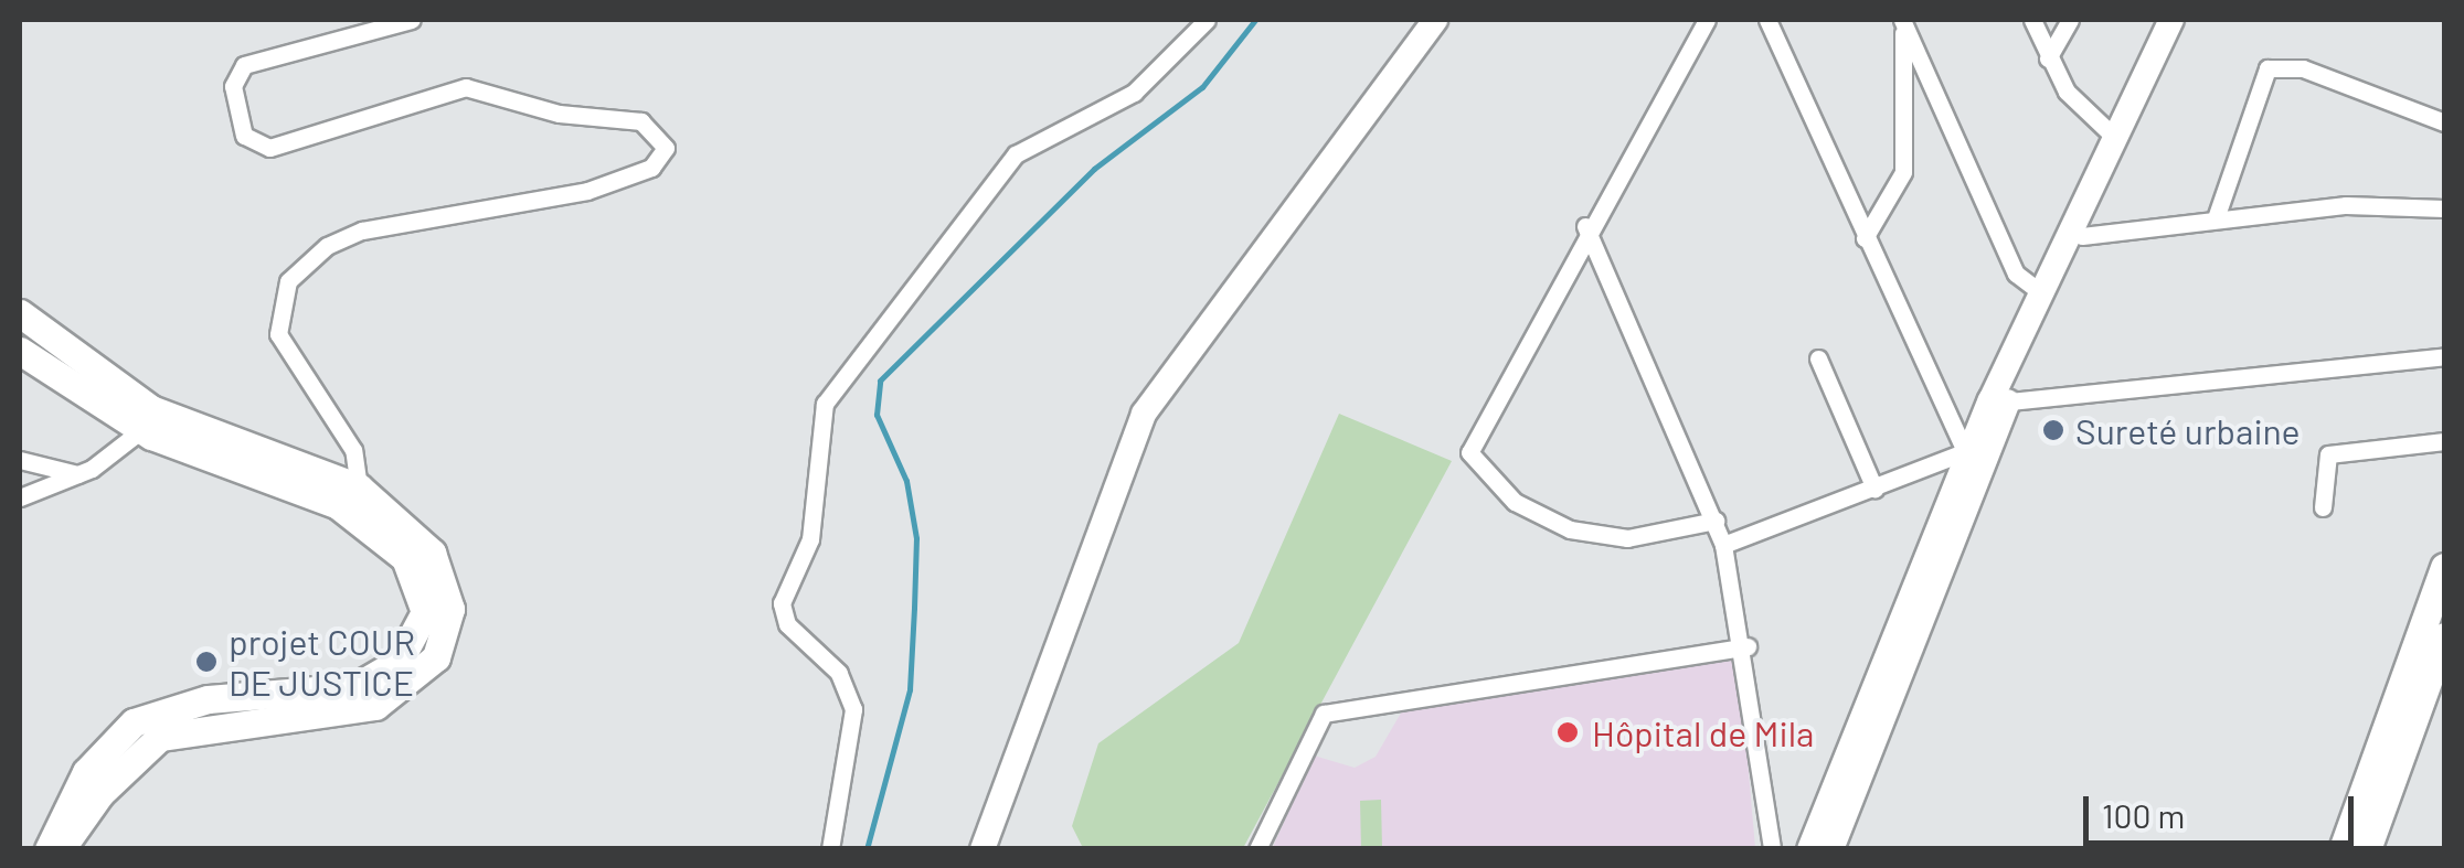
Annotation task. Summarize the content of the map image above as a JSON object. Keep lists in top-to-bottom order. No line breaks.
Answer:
{"places":["Sureté urbaine","projet COUR DE JUSTICE","Hôpital de Mila"],"scale_bar":"100 m"}
